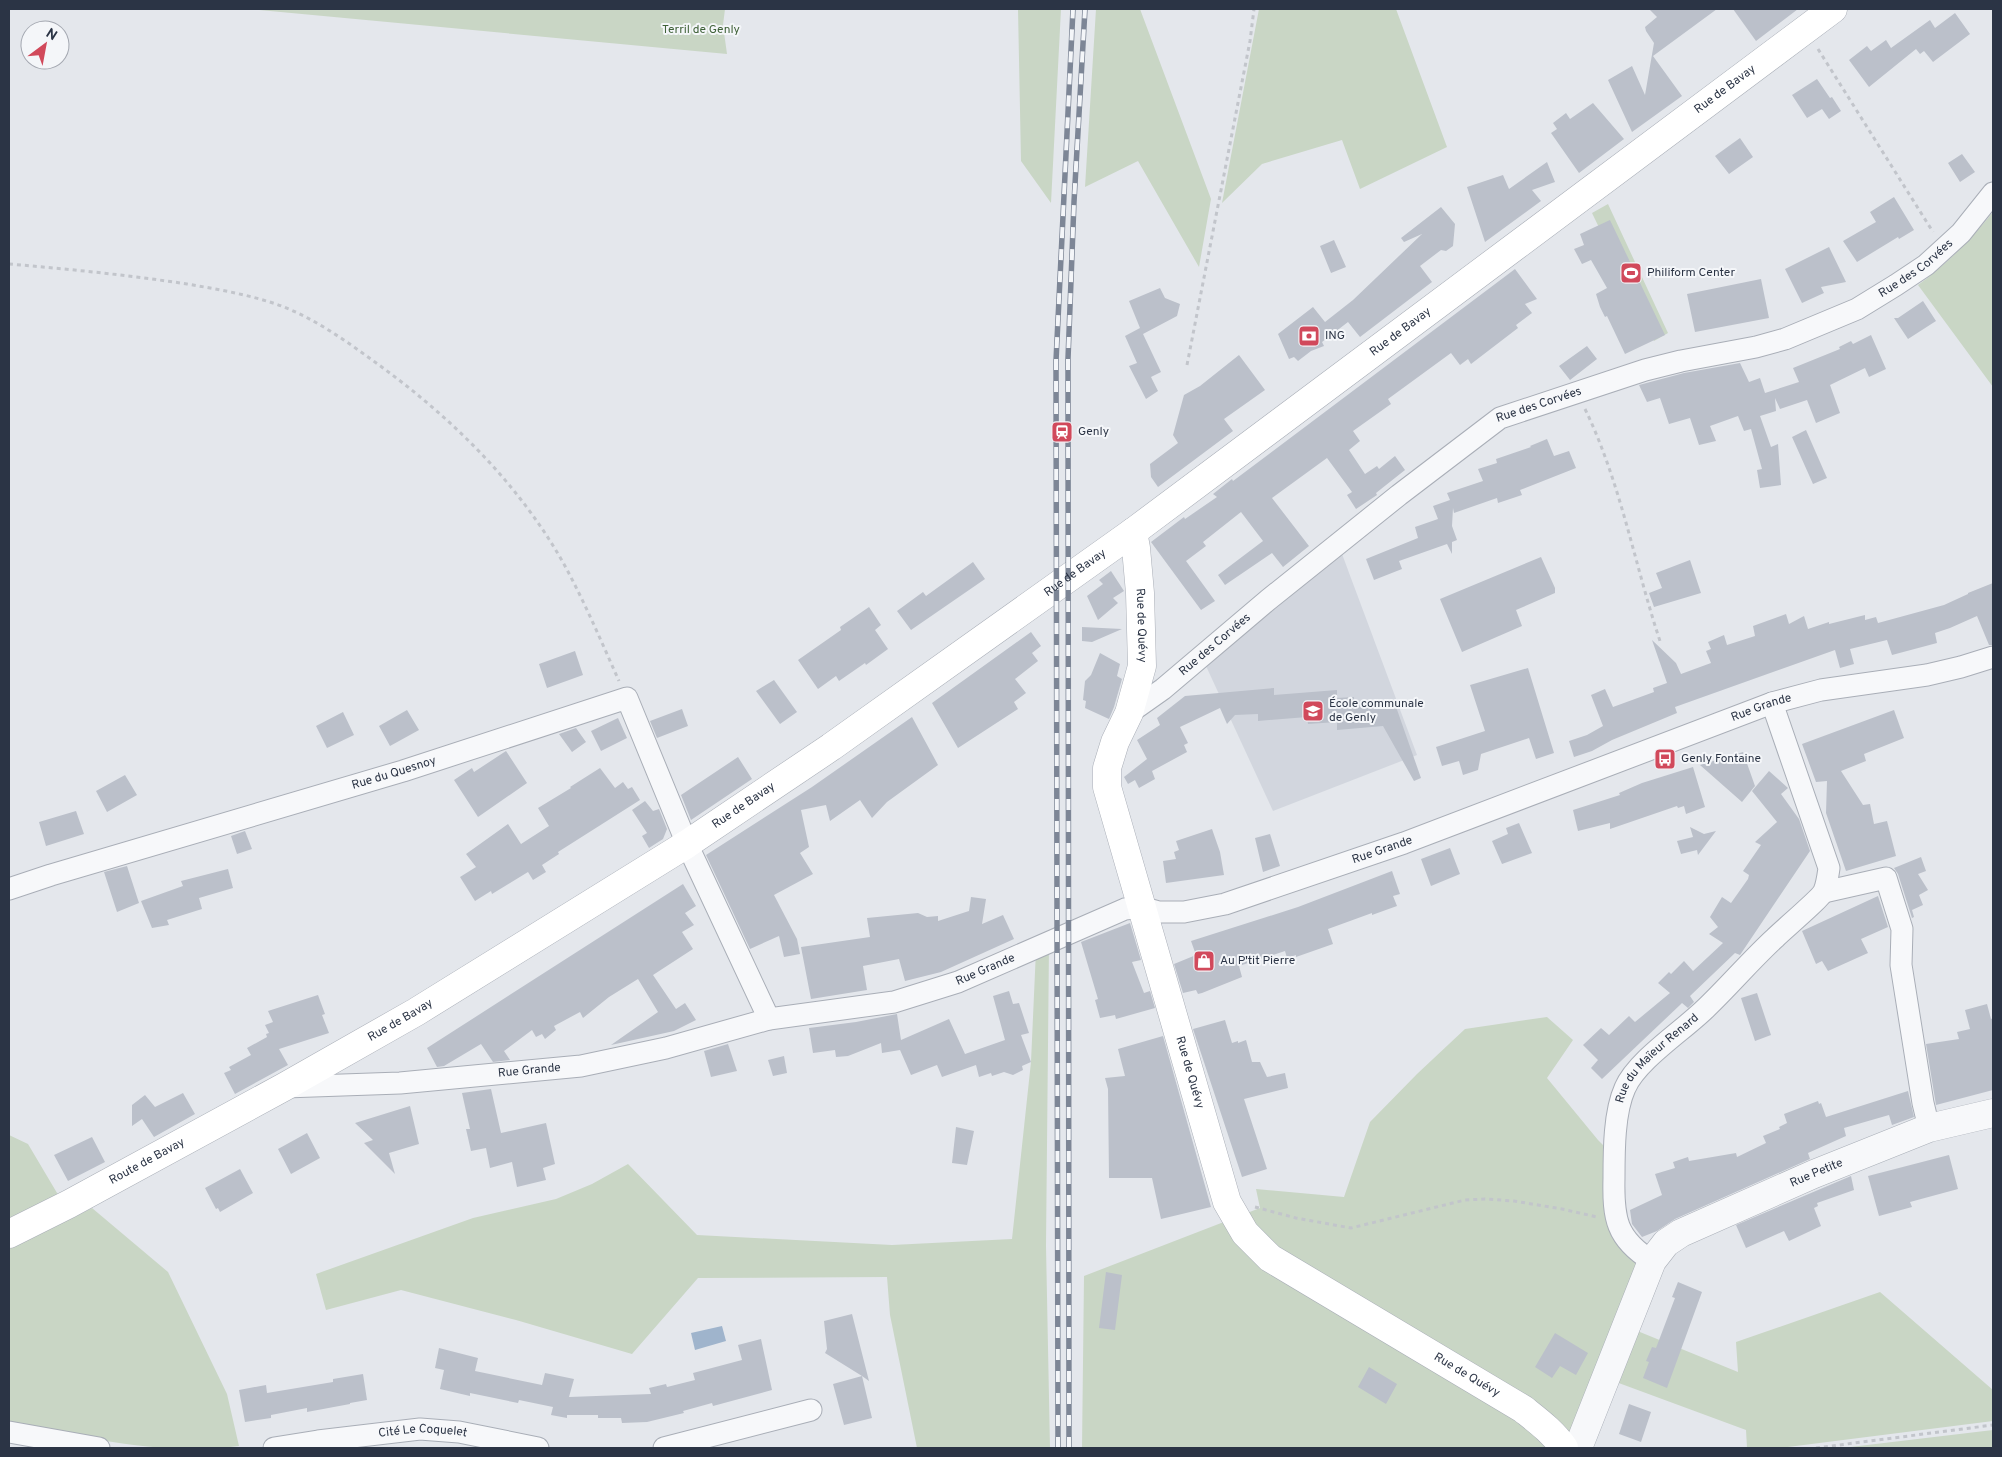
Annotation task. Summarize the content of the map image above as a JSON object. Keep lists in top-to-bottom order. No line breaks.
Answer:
{"streets":{"main road":["Rue de Bavay","Rue de Quévy","Route de Bavay"],"street":["Rue des Corvées","Rue Grande","Rue du Quesnoy","Rue du Maïeur Renard","Rue Petite","Cité Le Coquelet"]},"crossings":[["Rue de Bavay","Rue de Quévy"],["Rue de Bavay","Rue Grande"],["Rue de Bavay","Route de Bavay"],["Rue des Corvées","Rue de Quévy"],["Rue de Quévy","Rue Grande"],["Rue Grande","Route de Bavay"],["Rue du Maïeur Renard","Rue Petite"]],"parks":["Terril de Genly"],"places":{"sports":["Philiform Center"],"bank":["ING"],"station":["Genly"],"school or university":["École communale de Genly"],"bus stop":["Genly Fontaine"],"shop":["Au P'tit Pierre"]},"north":"top right"}
